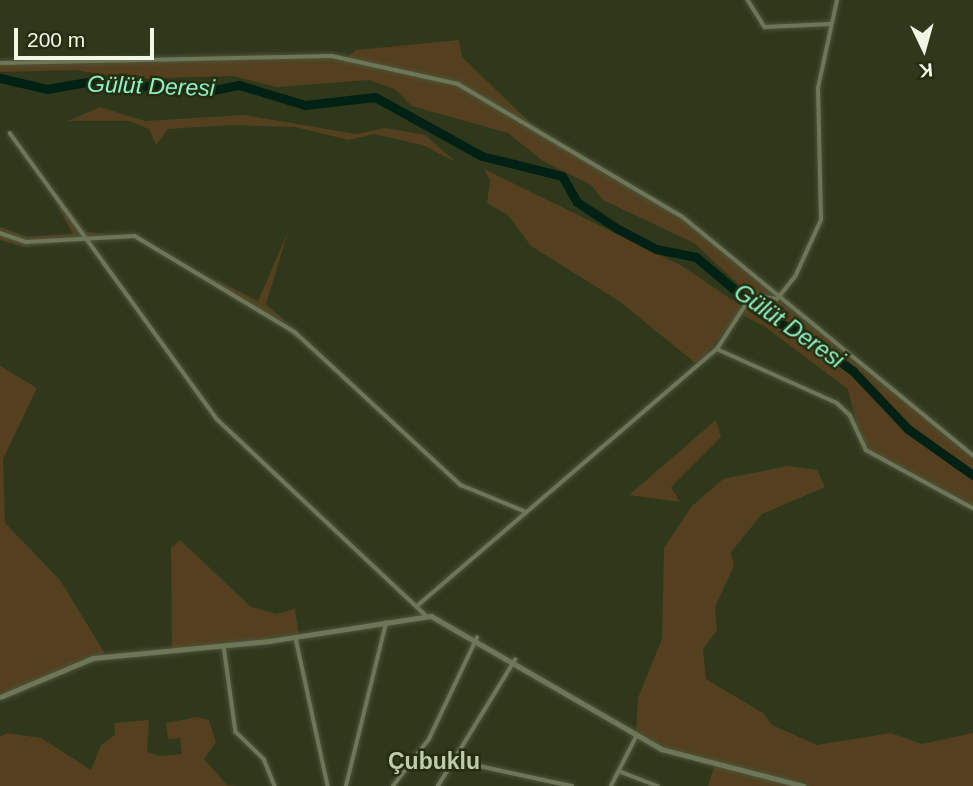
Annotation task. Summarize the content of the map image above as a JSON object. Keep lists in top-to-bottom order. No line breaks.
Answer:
{"districts":["Çubuklu"],"water":["Gülüt Deresi"],"scale_bar":"200 m","north":"bottom"}
